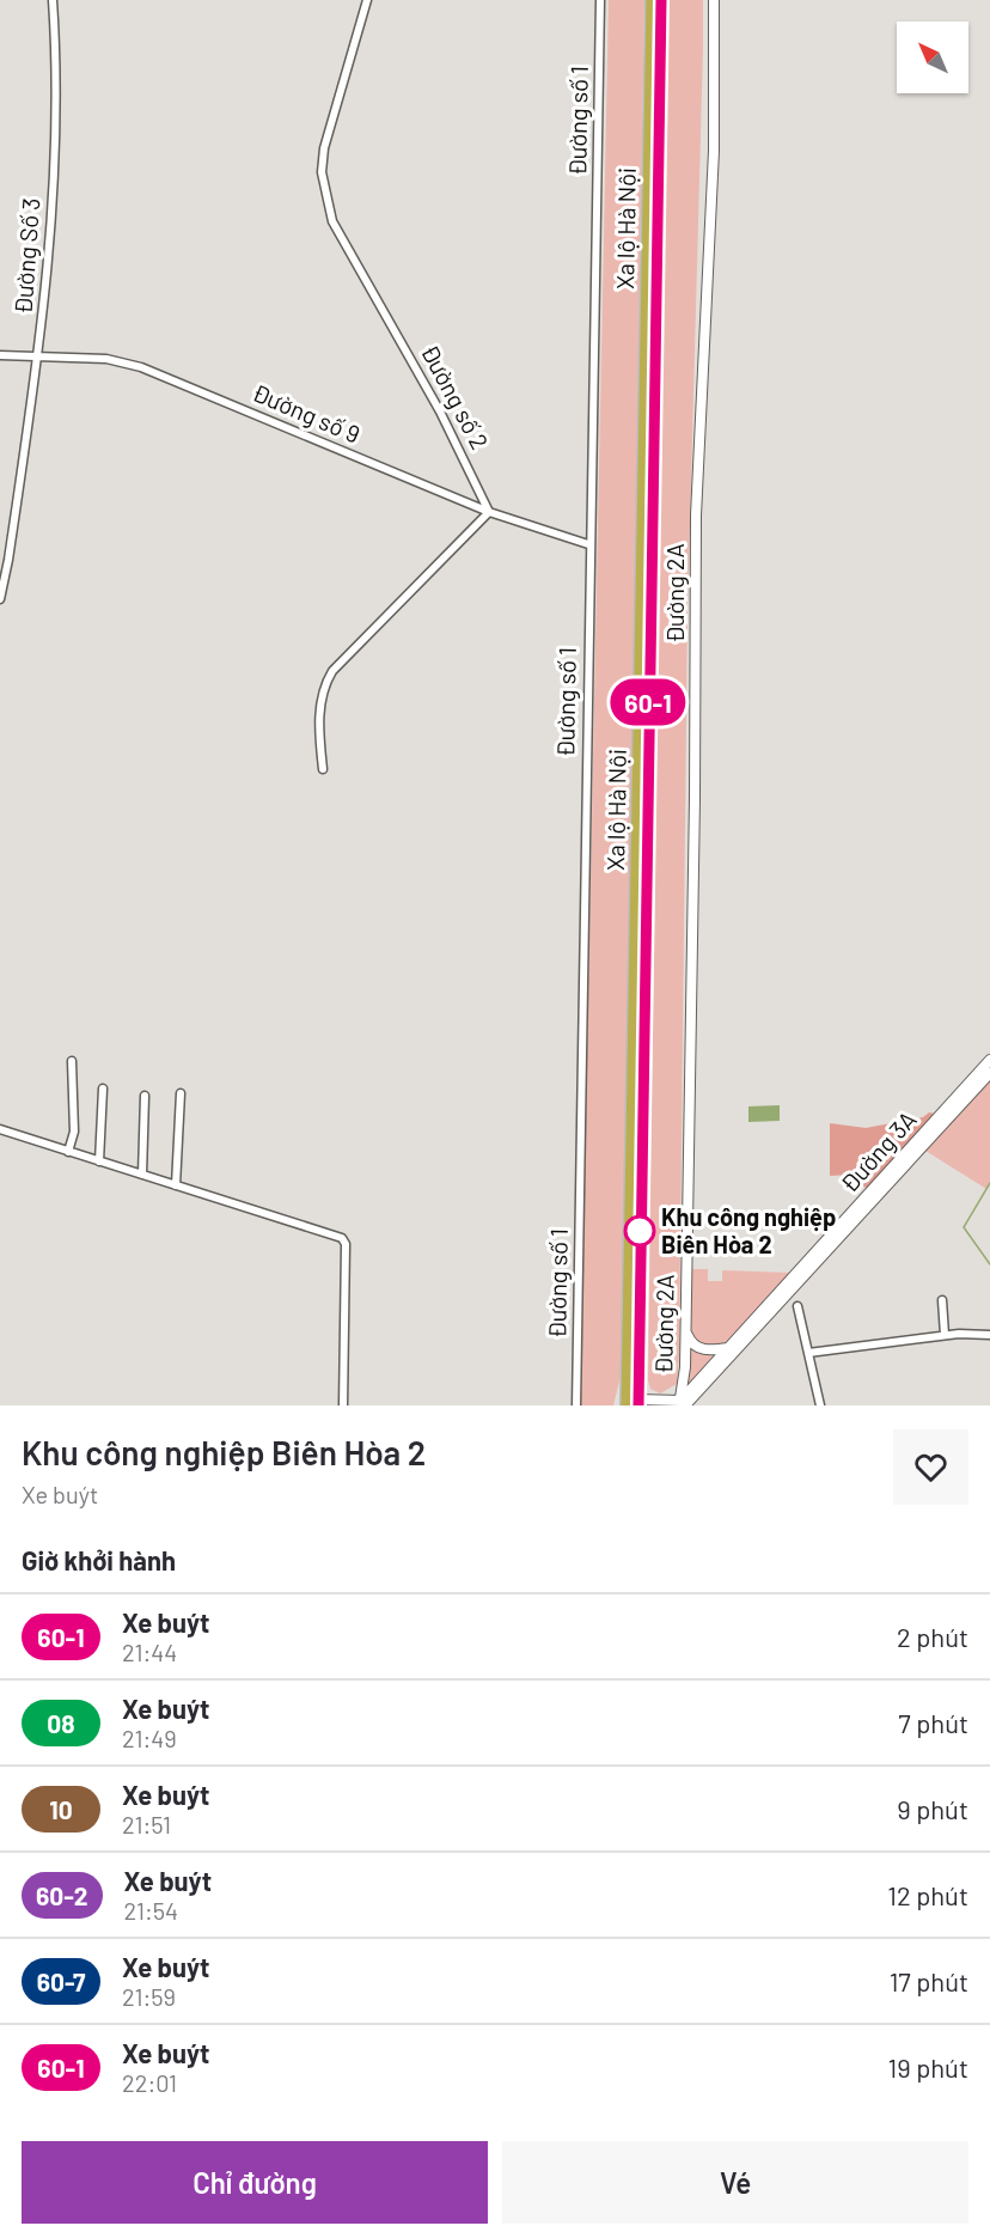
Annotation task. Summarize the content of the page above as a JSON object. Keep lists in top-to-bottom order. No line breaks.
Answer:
{"streets":{"highway":["Xa lộ Hà Nội"],"street":["Đường số 1","Đường Số 3","Đường số 2","Đường số 9","Đường 2A","Đường 3A"]},"crossings":[["Đường số 1","Đường số 9"],["Đường Số 3","Đường số 9"],["Đường số 2","Đường số 9"],["Đường 2A","Đường 3A"]],"places":["Khu công nghiệp Biên Hòa 2"],"lines":["bus line 60-1"],"north":"top left","page":{"on_map":"60-1","heading":[["Khu công nghiệp Biên Hòa 2","Xe buýt"],"Giờ khởi hành"],"list":[{"mark":"60-1","name":"Xe buýt","note":"21:44","value":"2 phút"},{"mark":"08","name":"Xe buýt","note":"21:49","value":"7 phút"},{"mark":"10","name":"Xe buýt","note":"21:51","value":"9 phút"},{"mark":"60-2","name":"Xe buýt","note":"21:54","value":"12 phút"},{"mark":"60-7","name":"Xe buýt","note":"21:59","value":"17 phút"},{"mark":"60-1","name":"Xe buýt","note":"22:01","value":"19 phút"}],"buttons":["Chỉ đường","Vé"]}}
